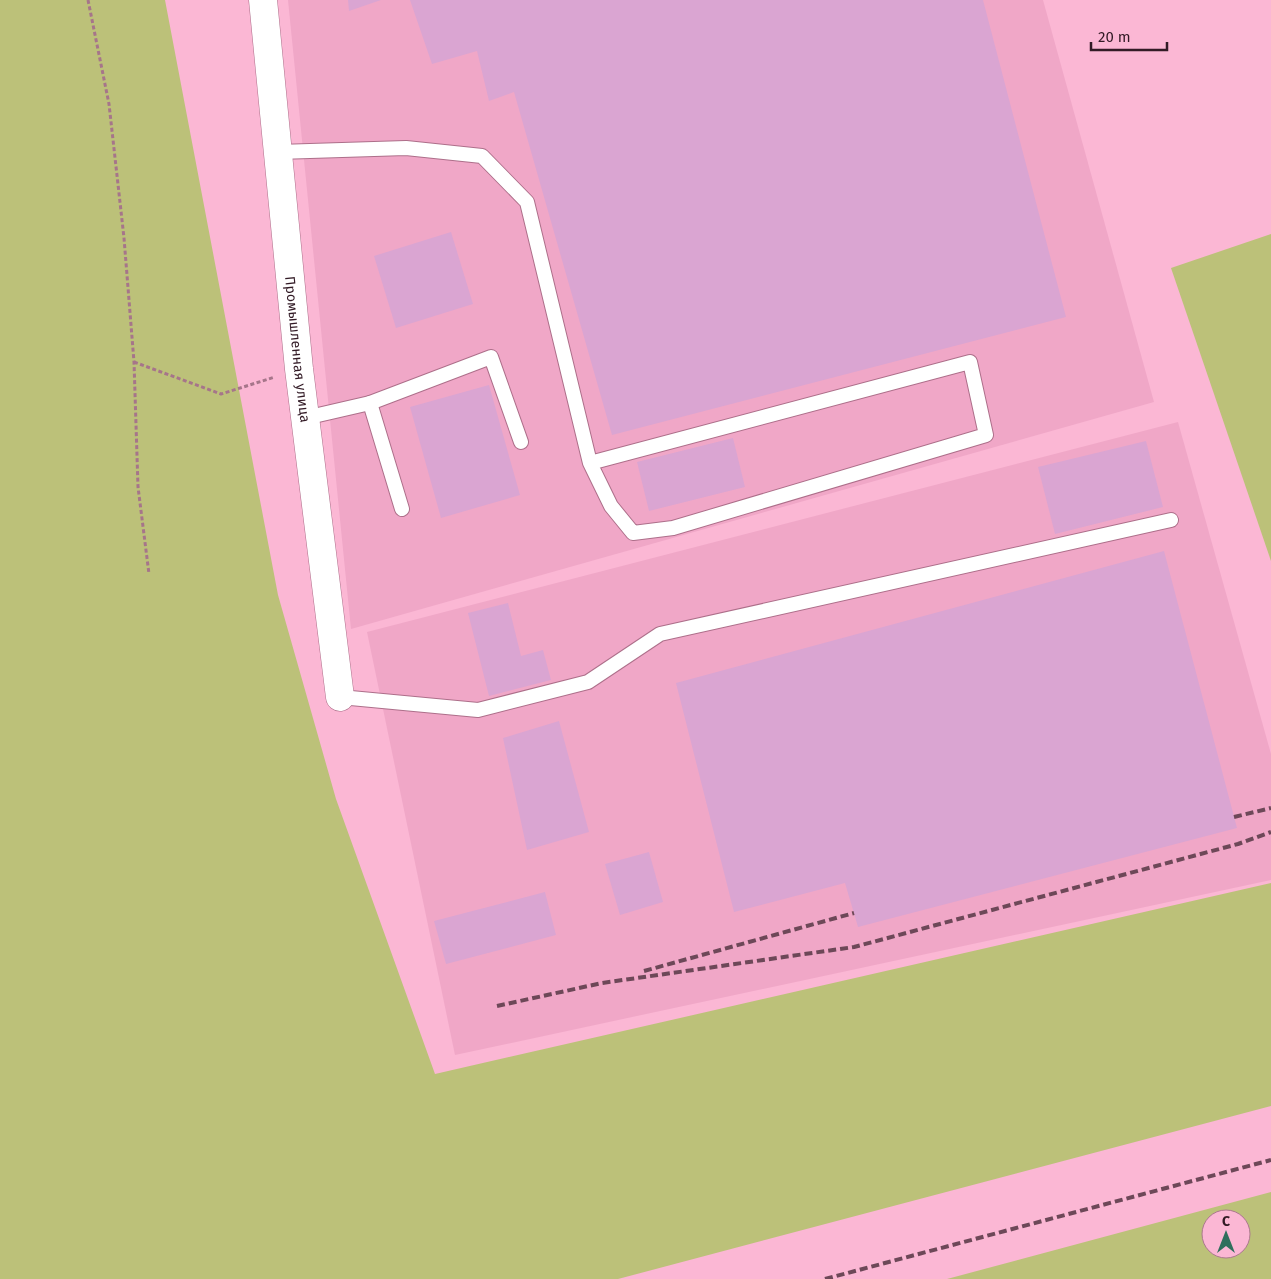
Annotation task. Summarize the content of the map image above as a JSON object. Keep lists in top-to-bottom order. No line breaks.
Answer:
{"streets":{"street":["Промышленная улица"]},"scale_bar":"20 m","north":"top"}
